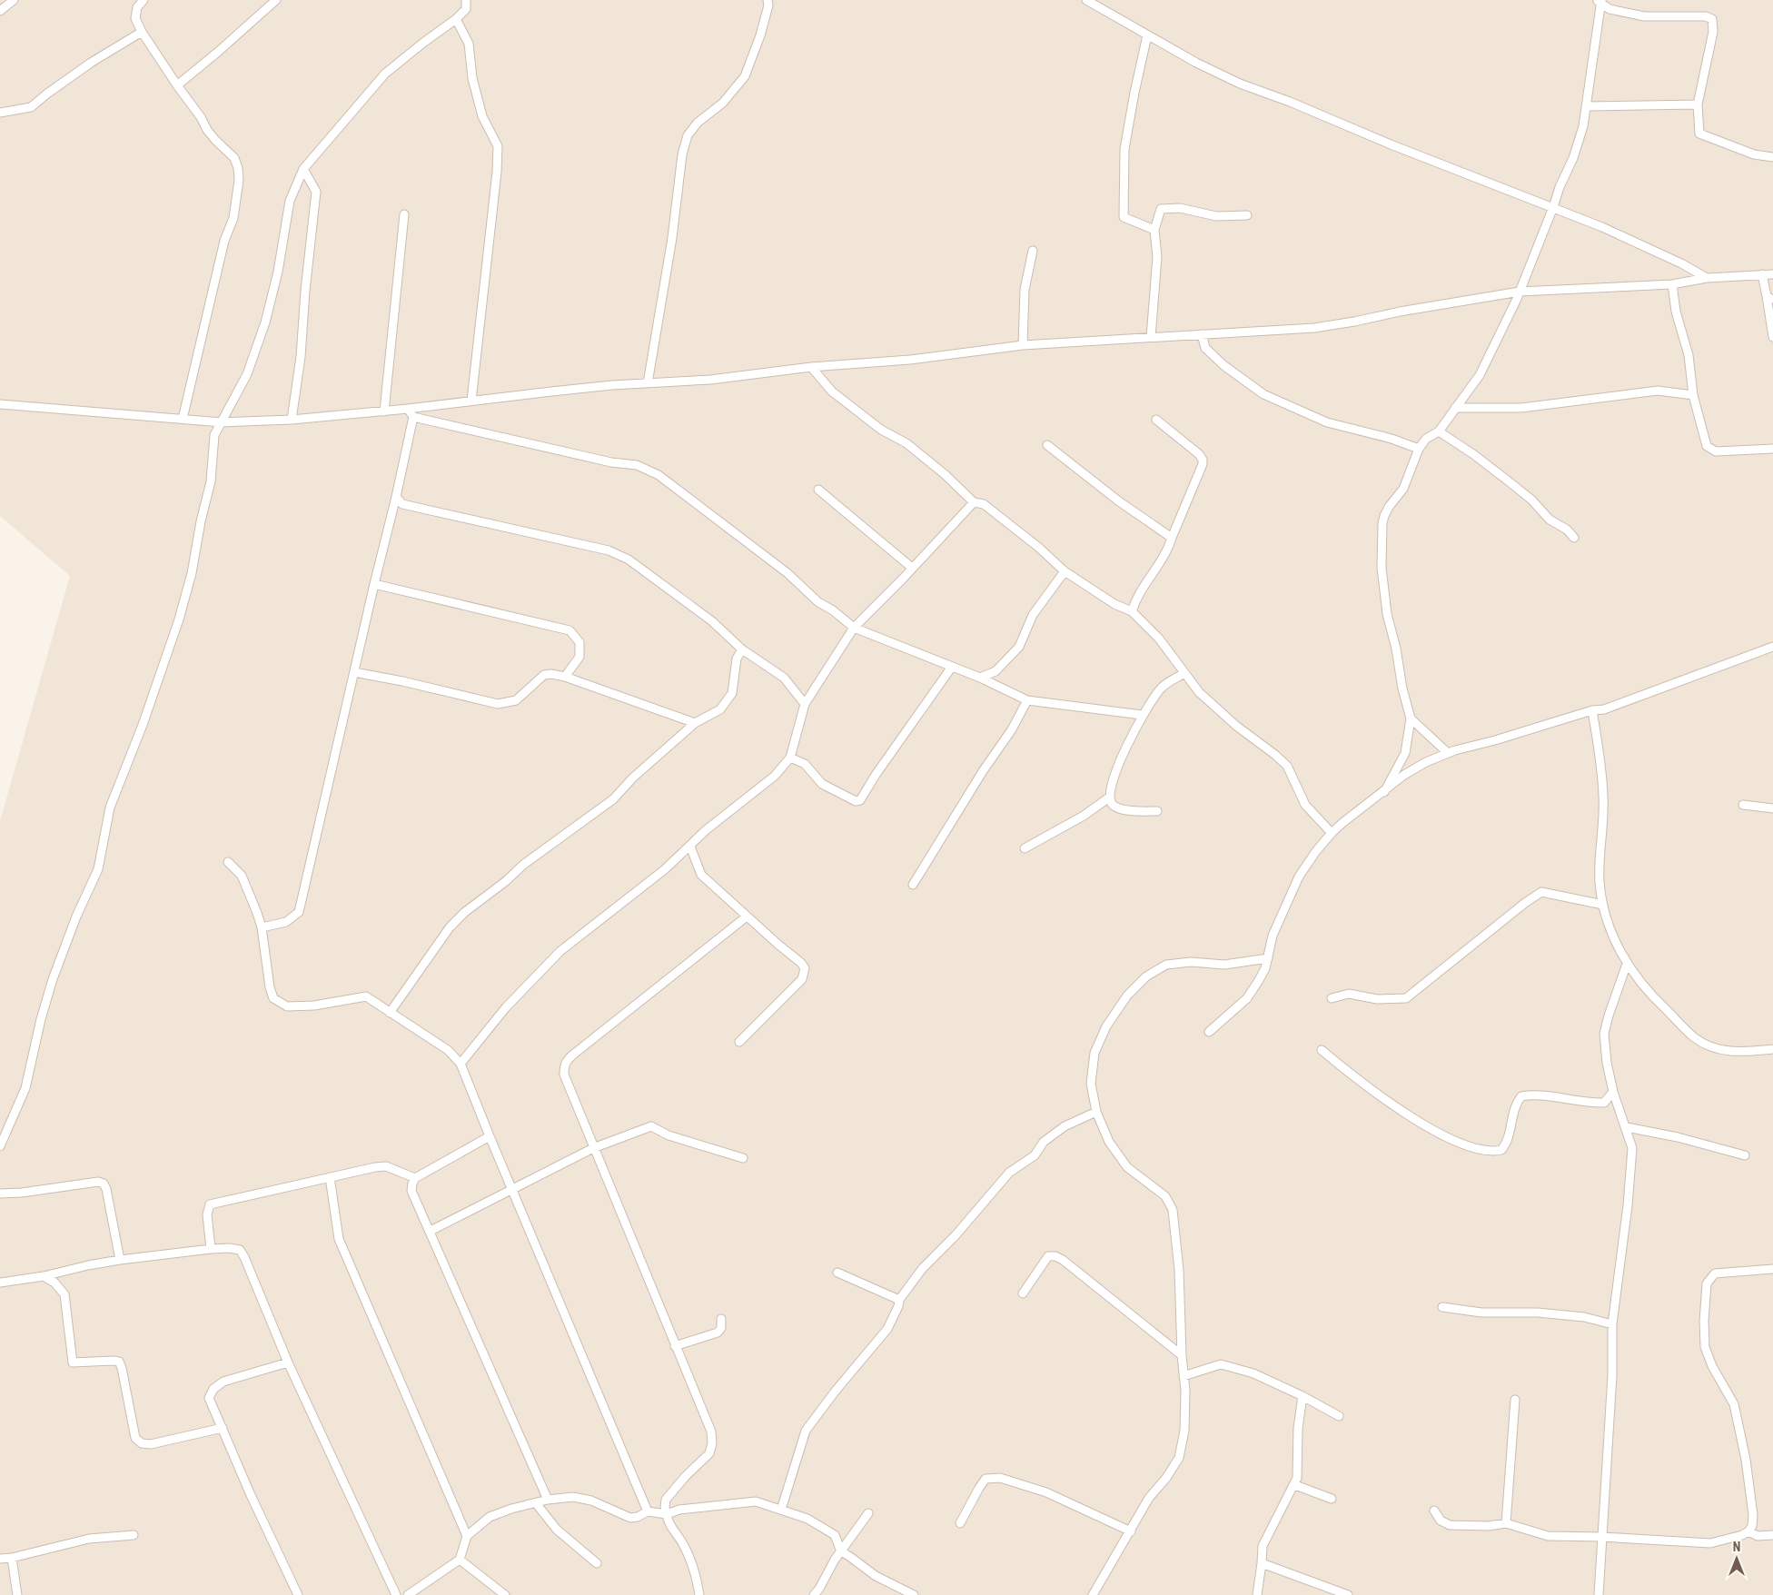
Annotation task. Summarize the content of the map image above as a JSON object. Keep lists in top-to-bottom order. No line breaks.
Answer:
{"north":"top"}
